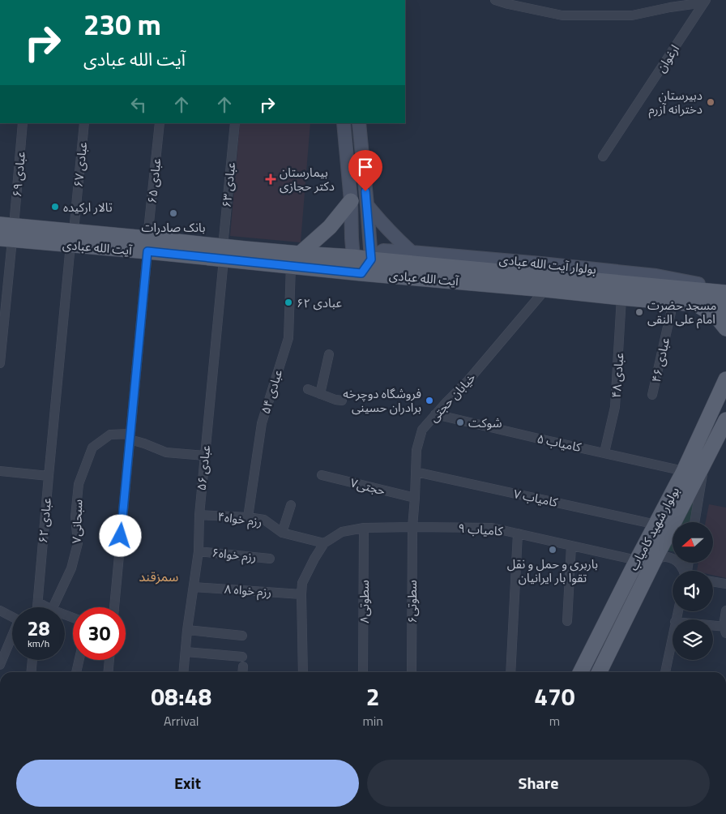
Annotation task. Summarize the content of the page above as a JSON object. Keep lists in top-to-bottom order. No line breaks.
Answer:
{"streets":{"main road":["آیت الله عبادی","بولوار آیت الله عبادی","بولوار شهید کامیاب"],"street":["ارغوان","عبادی ۶۷","عبادی ۶۹","عبادی ۶۵","عبادی ۶۳","عبادی ۴۶","عبادی ۴۸","عبادی ۵۴","خیابان حجتی","کامیاب ۵","عبادی ۵۶","حجتی۷","کامیاب ۷","رزم خواه۴","عبادی ۶۲","سبحانی۷","کامیاب ۹","رزم خواه۶","رزم خواه ۸","سطوتی۸","سطوتی۶"]},"crossings":[["عبادی ۶۷","آیت الله عبادی"],["عبادی ۶۷","عبادی ۶۲"],["عبادی ۶۹","آیت الله عبادی"],["عبادی ۶۵","آیت الله عبادی"],["عبادی ۶۵","سبحانی۷"],["عبادی ۶۳","آیت الله عبادی"],["عبادی ۶۳","عبادی ۵۶"],["آیت الله عبادی","بولوار آیت الله عبادی"],["آیت الله عبادی","عبادی ۴۶"],["آیت الله عبادی","عبادی ۴۸"],["آیت الله عبادی","عبادی ۵۴"],["آیت الله عبادی","خیابان حجتی"],["آیت الله عبادی","عبادی ۵۶"],["آیت الله عبادی","عبادی ۶۲"],["عبادی ۴۸","کامیاب ۵"],["عبادی ۵۴","رزم خواه۴"],["خیابان حجتی","کامیاب ۵"],["خیابان حجتی","حجتی۷"],["خیابان حجتی","کامیاب ۷"],["خیابان حجتی","کامیاب ۹"],["خیابان حجتی","سطوتی۶"],["کامیاب ۵","بولوار شهید کامیاب"],["عبادی ۵۶","رزم خواه۴"],["عبادی ۵۶","رزم خواه۶"],["عبادی ۵۶","رزم خواه ۸"],["کامیاب ۷","بولوار شهید کامیاب"],["رزم خواه۴","کامیاب ۹"],["بولوار شهید کامیاب","کامیاب ۹"],["کامیاب ۹","سطوتی۸"],["کامیاب ۹","سطوتی۶"]],"districts":["سمزقند"],"places":{"other":["دبیرستان دخترانه آزرم","تالار ارکیده","بانک صادرات","عبادی ۶۲","مسجد حضرت امام علی النقی","فروشگاه دوچرخه برادران حسینی","شوكت","باربری و حمل و نقل تقوا بار ایرانیان"],"health":["بیمارستان دکتر حجازی"]},"north":"left","page":{"turn":["230 m","آیت الله عبادی"],"speed":"28 km/h","limit":"30","eta":["08:48","Arrival","2","min","470","m"],"buttons":["Exit","Share"]}}
